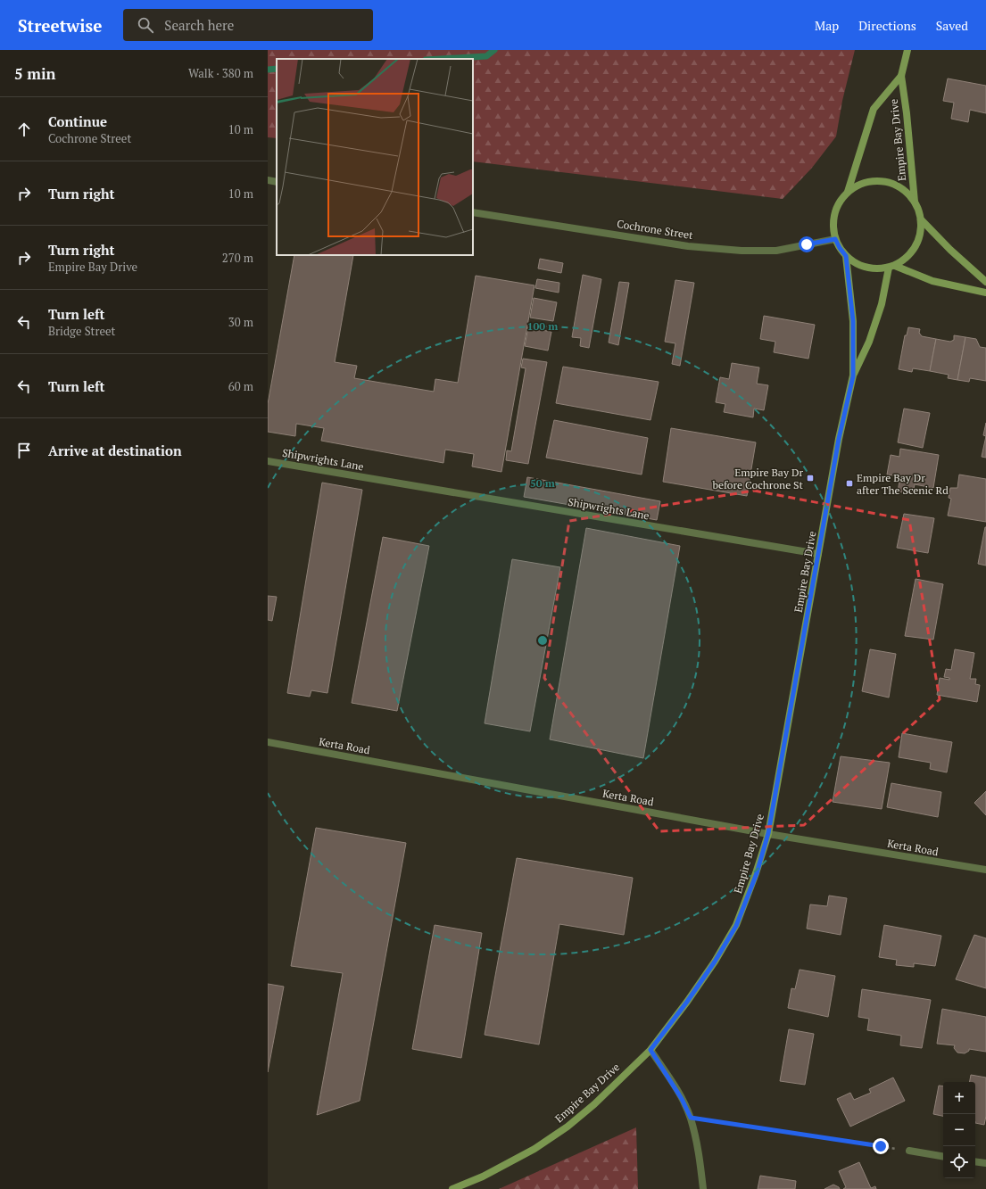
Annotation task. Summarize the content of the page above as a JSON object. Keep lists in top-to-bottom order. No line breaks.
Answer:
{"streets":{"main road":["Empire Bay Drive"],"street":["Cochrone Street","Shipwrights Lane","Kerta Road"]},"crossings":[["Empire Bay Drive","Cochrone Street"],["Empire Bay Drive","Shipwrights Lane"],["Empire Bay Drive","Kerta Road"]],"places":{"transit":["Empire Bay Dr before Cochrone St","Empire Bay Dr after The Scenic Rd"]},"page":{"header":"Streetwise","search":"Search here","nav":["Map","Directions","Saved"],"heading":["5 min","Walk · 380 m"],"list":[["Continue","Cochrone Street","10 m"],["Turn right","10 m"],["Turn right","Empire Bay Drive","270 m"],["Turn left","Bridge Street","30 m"],["Turn left","60 m"],"Arrive at destination"],"map_buttons":["+","−"]},"rings":["100 m","50 m"]}
